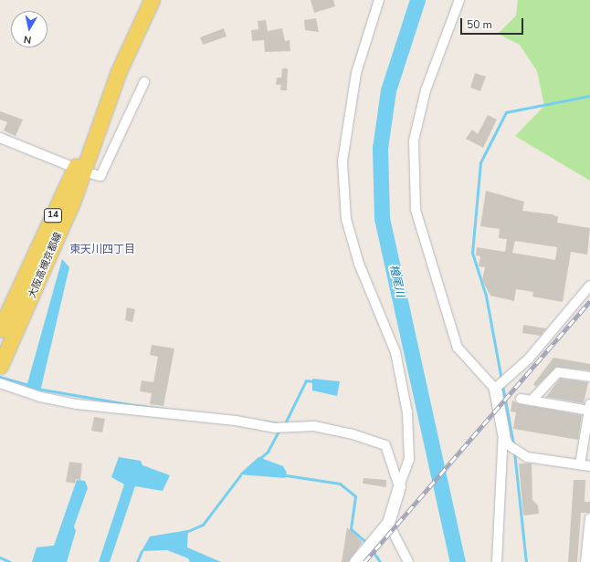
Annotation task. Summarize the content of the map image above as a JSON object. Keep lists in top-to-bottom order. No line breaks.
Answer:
{"streets":{"main road":["14","大阪高槻京都線"]},"districts":["東天川四丁目"],"water":["檜尾川"],"scale_bar":"50 m","north":"bottom"}
